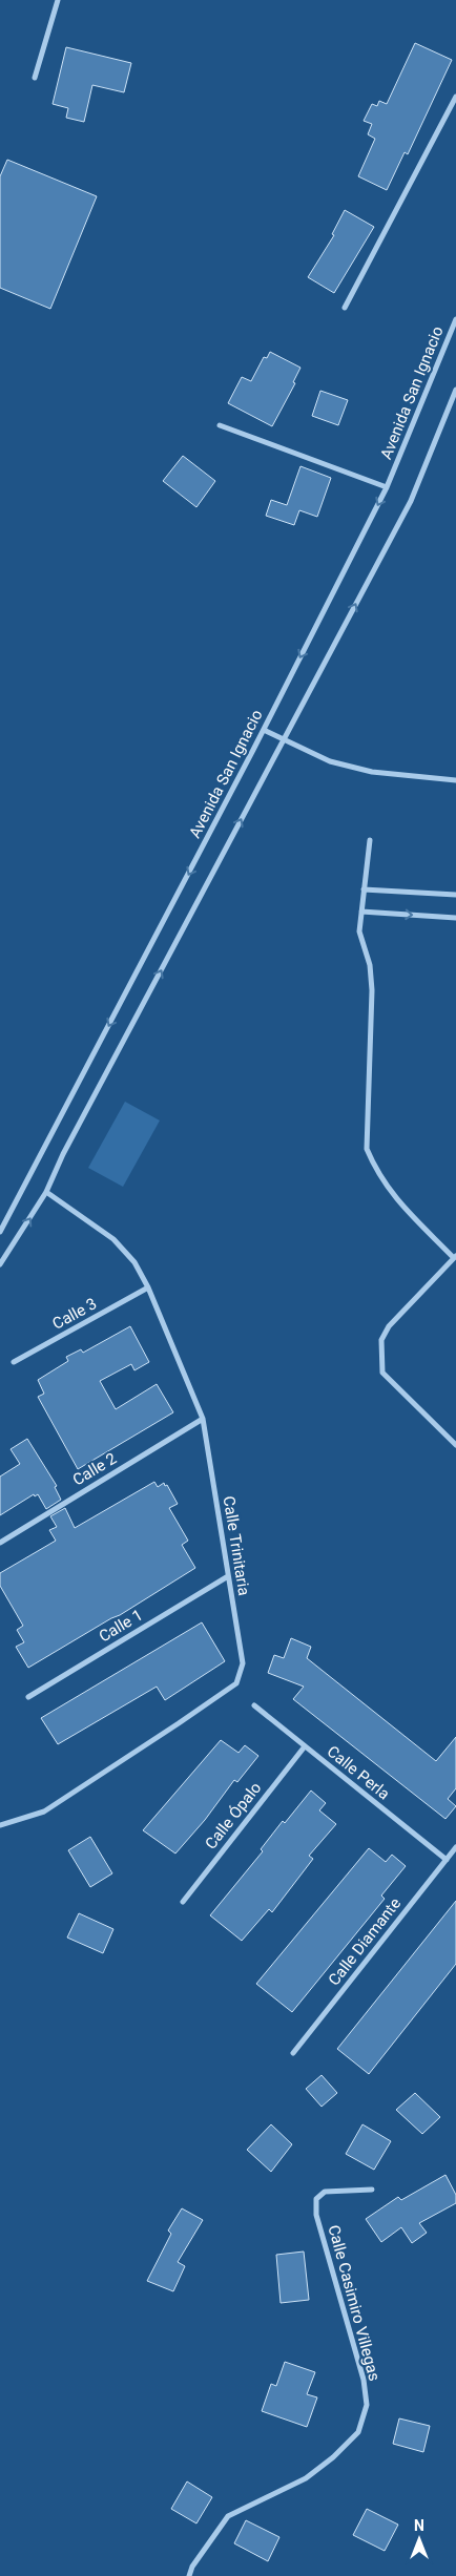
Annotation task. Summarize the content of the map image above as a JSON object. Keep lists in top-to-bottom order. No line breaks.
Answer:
{"streets":{"street":["Avenida San Ignacio","Calle 3","Calle 2","Calle Trinitaria","Calle 1","Calle Perla","Calle Ópalo","Calle Diamante","Calle Casimiro Villegas"]},"crossings":[["Calle 3","Calle Trinitaria"],["Calle 2","Calle Trinitaria"],["Calle Trinitaria","Calle 1"],["Calle Perla","Calle Ópalo"],["Calle Perla","Calle Diamante"]],"north":"top"}
